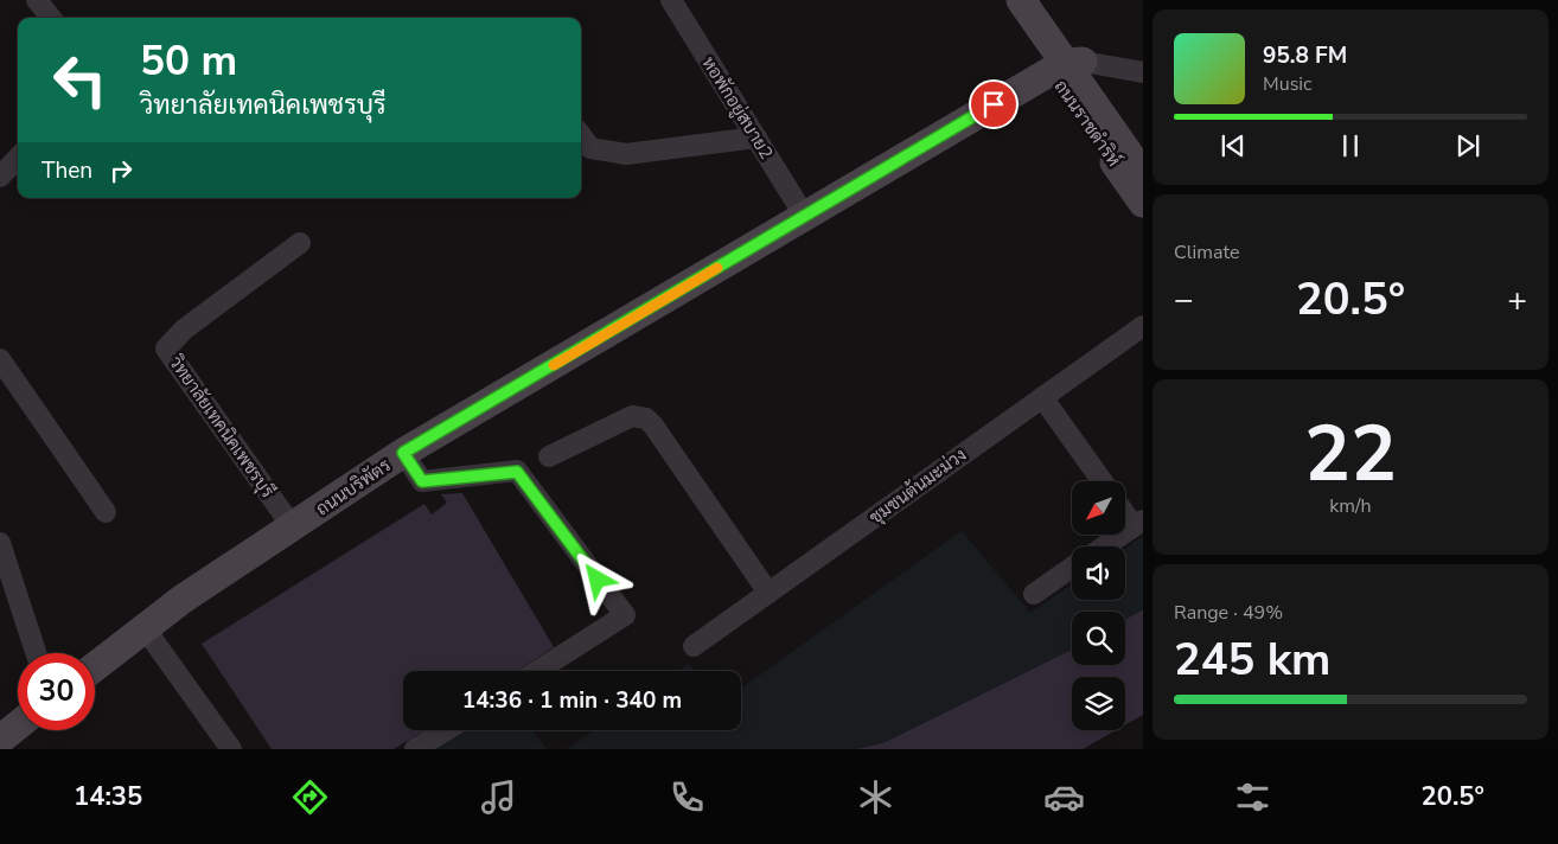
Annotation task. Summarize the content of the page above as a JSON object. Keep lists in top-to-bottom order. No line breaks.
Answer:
{"streets":{"street":["หอพักอยู่สบาย2","ถนนราชดำริห์","วิทยาลัยเทคนิคเพชรบุรี","ชุมชนต้นมะม่วง","ถนนบริพัตร"]},"crossings":[["หอพักอยู่สบาย2","ถนนบริพัตร"],["ถนนราชดำริห์","ถนนบริพัตร"],["วิทยาลัยเทคนิคเพชรบุรี","ถนนบริพัตร"]],"north":"bottom left","page":{"turn":["50 m","วิทยาลัยเทคนิคเพชรบุรี"],"song":["95.8 FM","Music"],"then":"Then","tile":["Climate",["22","km/h"],["Range · 49%","245 km"]],"heat":["−","20.5°","+"],"limit":"30","trip":"14:36 · 1 min · 340 m","tabs":["14:35","20.5°"]}}
